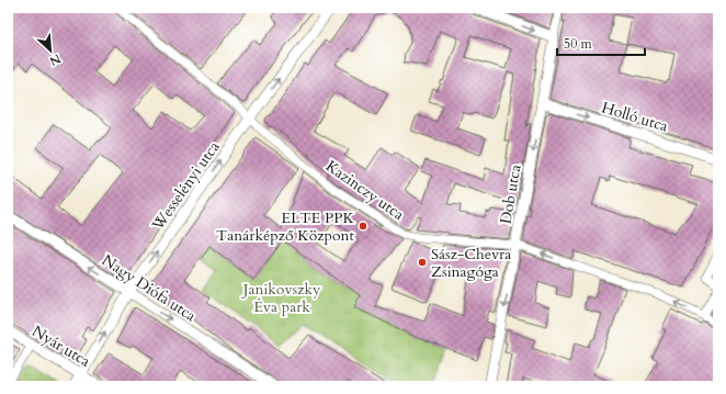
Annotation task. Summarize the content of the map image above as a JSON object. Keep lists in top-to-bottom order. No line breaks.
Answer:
{"streets":{"street":["Holló utca","Wesselényi utca","Kazinczy utca","Dob utca","Nagy Diófa utca","Nyár utca"]},"crossings":[["Holló utca","Dob utca"],["Wesselényi utca","Kazinczy utca"],["Wesselényi utca","Nagy Diófa utca"],["Wesselényi utca","Nyár utca"],["Kazinczy utca","Dob utca"]],"one_way":["Holló utca","Wesselényi utca","Dob utca"],"parks":["Janikovszky Éva park"],"places":["ELTE PPK Tanárképző Központ","Sász-Chevra Zsinagóga"],"scale_bar":"50 m","north":"bottom right"}
